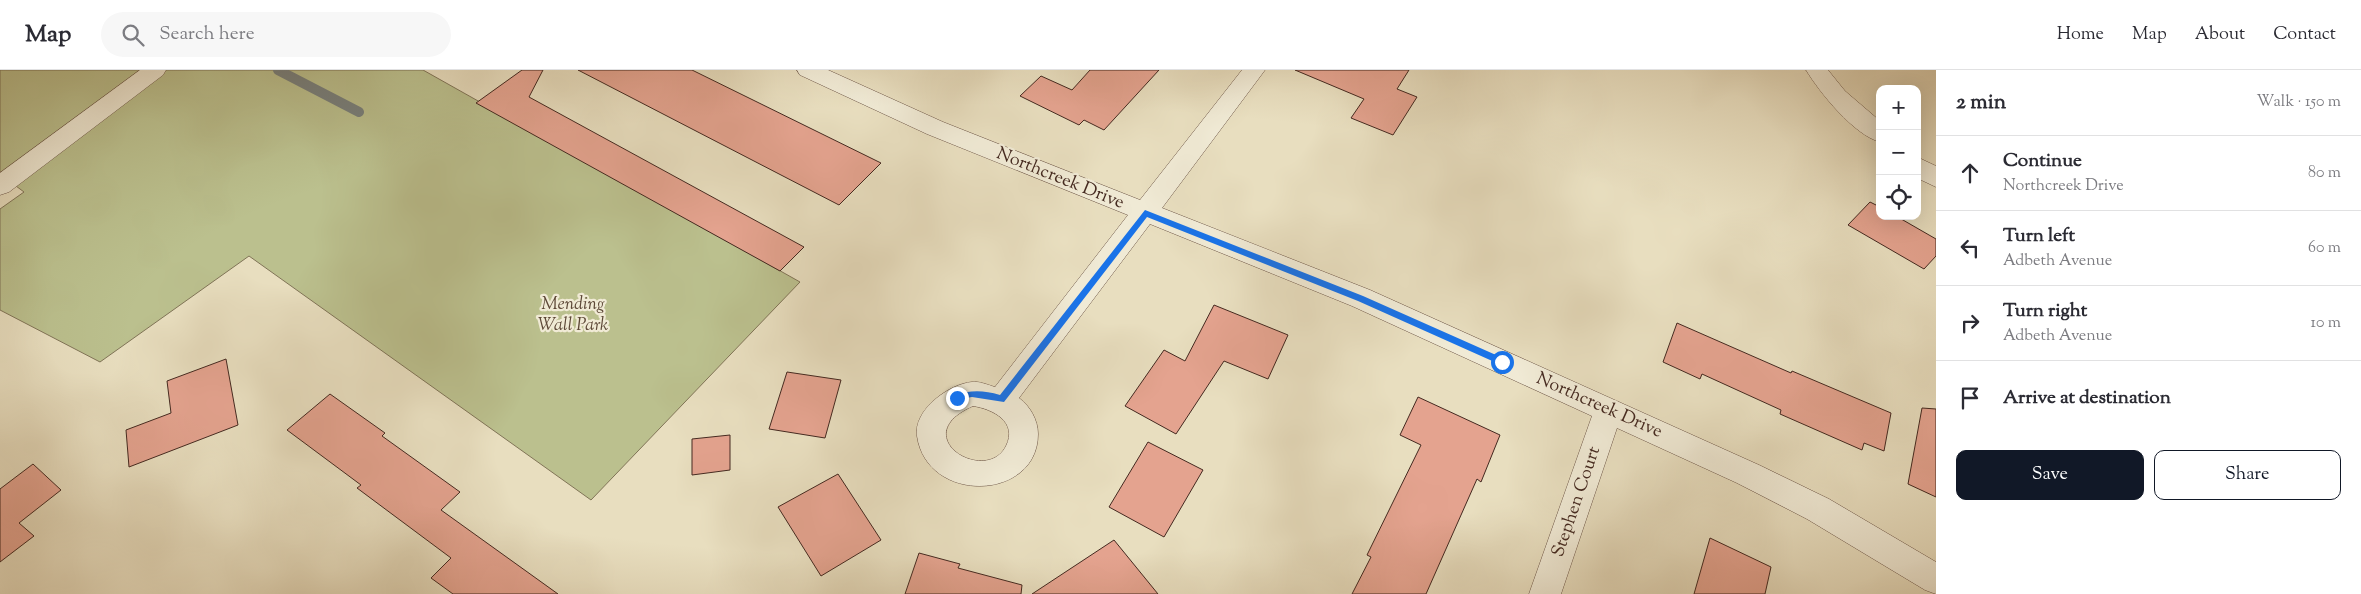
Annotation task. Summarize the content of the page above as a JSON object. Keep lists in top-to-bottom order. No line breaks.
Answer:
{"streets":{"street":["Northcreek Drive","Stephen Court"]},"crossings":[["Northcreek Drive","Stephen Court"]],"parks":["Mending Wall Park"],"page":{"header":"Map","search":"Search here","nav":["Home","Map","About","Contact"],"heading":["2 min","Walk · 150 m"],"map_buttons":["+","−"],"list":[["Continue","Northcreek Drive","80 m"],["Turn left","Adbeth Avenue","60 m"],["Turn right","Adbeth Avenue","10 m"],"Arrive at destination"],"buttons":["Save","Share"]}}
